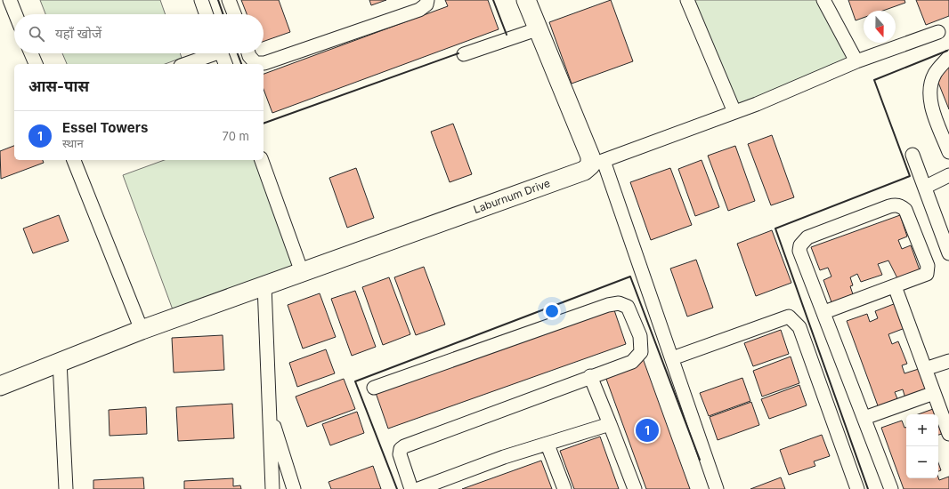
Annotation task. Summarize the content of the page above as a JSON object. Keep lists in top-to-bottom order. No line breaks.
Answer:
{"streets":{"street":["Laburnum Drive"]},"north":"bottom","page":{"search":"यहाँ खोजें","heading":"आस-पास","list":[{"mark":"1","name":"Essel Towers","note":"स्थान","value":"70 m"}],"map_buttons":["+","−"],"pins":"1"}}
